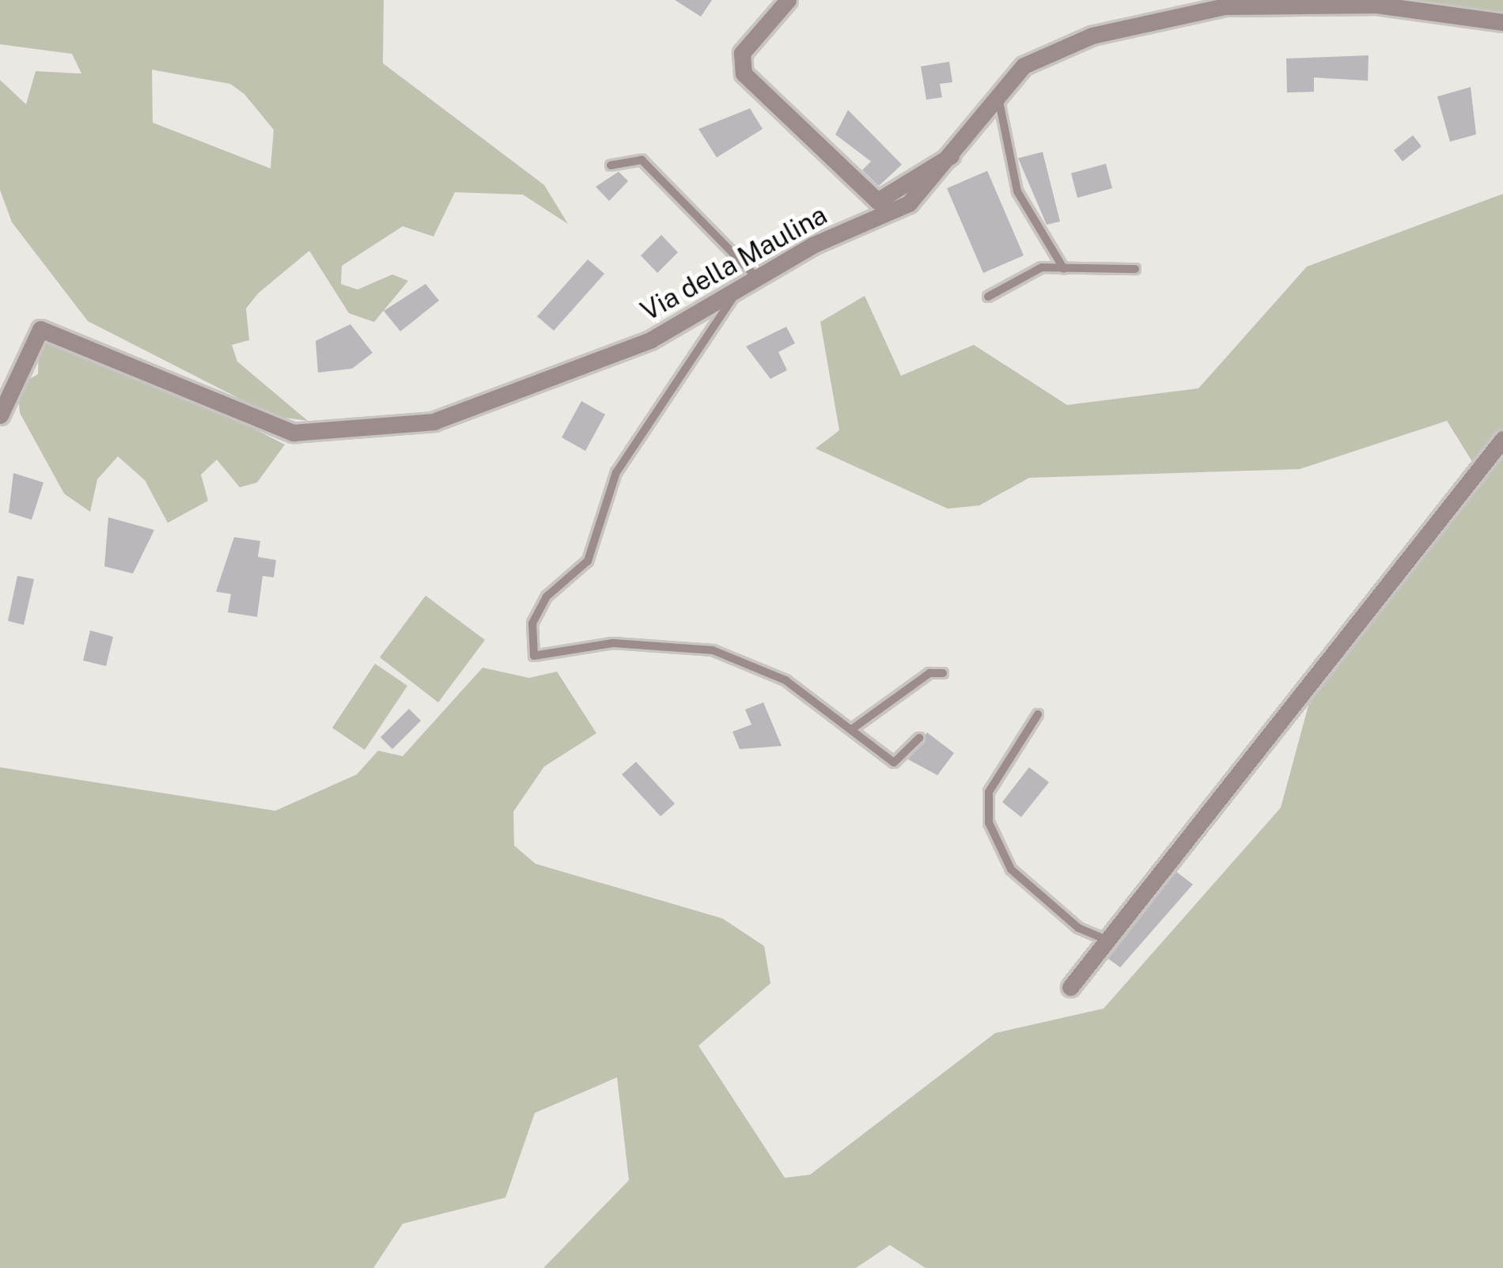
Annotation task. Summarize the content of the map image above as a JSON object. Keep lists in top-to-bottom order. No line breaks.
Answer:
{"streets":{"street":["Via della Maulina"]}}
